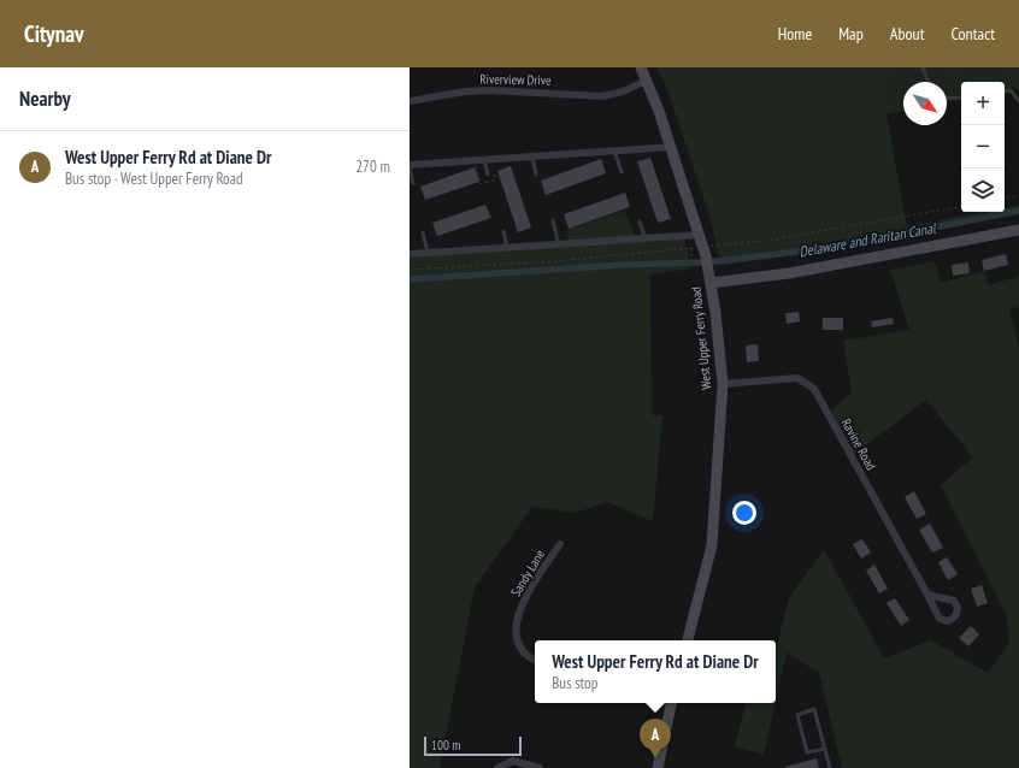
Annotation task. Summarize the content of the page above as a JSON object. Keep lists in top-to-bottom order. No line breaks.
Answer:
{"streets":{"main road":["West Upper Ferry Road"],"street":["Riverview Drive","Ravine Road","Sandy Lane"]},"crossings":[["Riverview Drive","West Upper Ferry Road"],["West Upper Ferry Road","Ravine Road"]],"water":["Delaware and Raritan Canal"],"scale_bar":"100 m","north":"bottom right","page":{"header":"Citynav","nav":["Home","Map","About","Contact"],"heading":"Nearby","map_buttons":["+","−"],"list":[{"mark":"A","name":"West Upper Ferry Rd at Diane Dr","note":"Bus stop · West Upper Ferry Road","value":"270 m"}],"popup":["West Upper Ferry Rd at Diane Dr","Bus stop"],"pins":"A","scale":"100 m"}}
